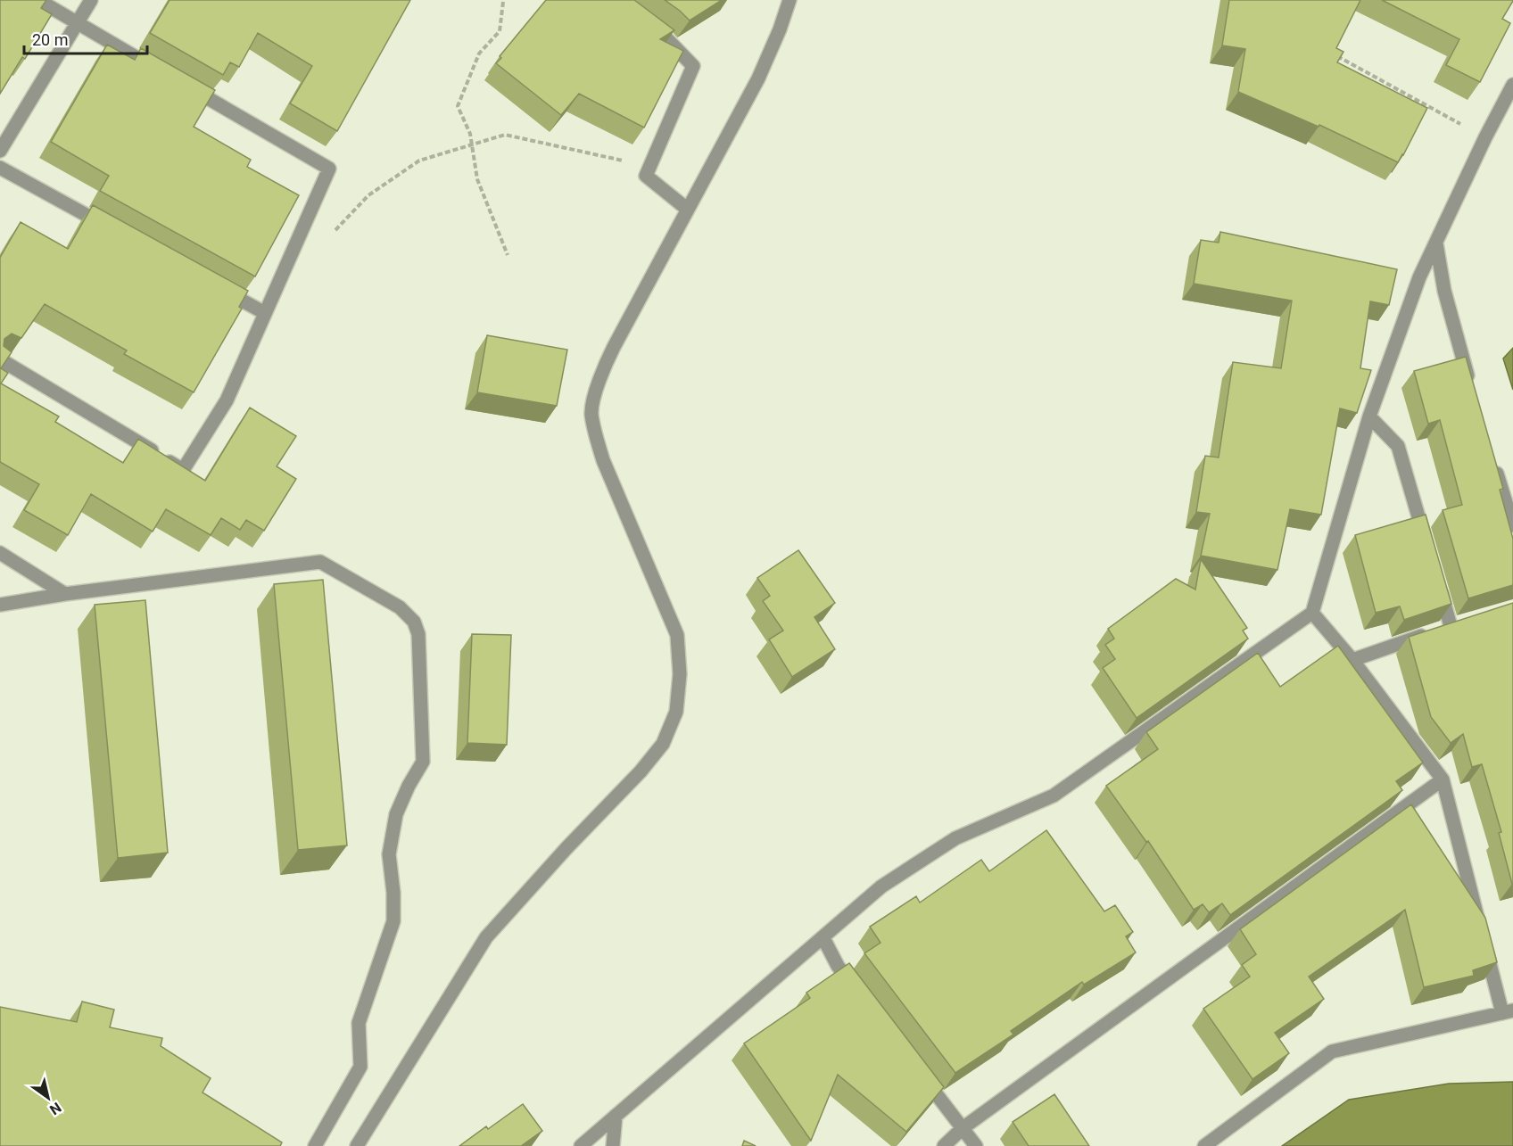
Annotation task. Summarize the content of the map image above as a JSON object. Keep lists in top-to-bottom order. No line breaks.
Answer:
{"scale_bar":"20 m","north":"bottom right"}
